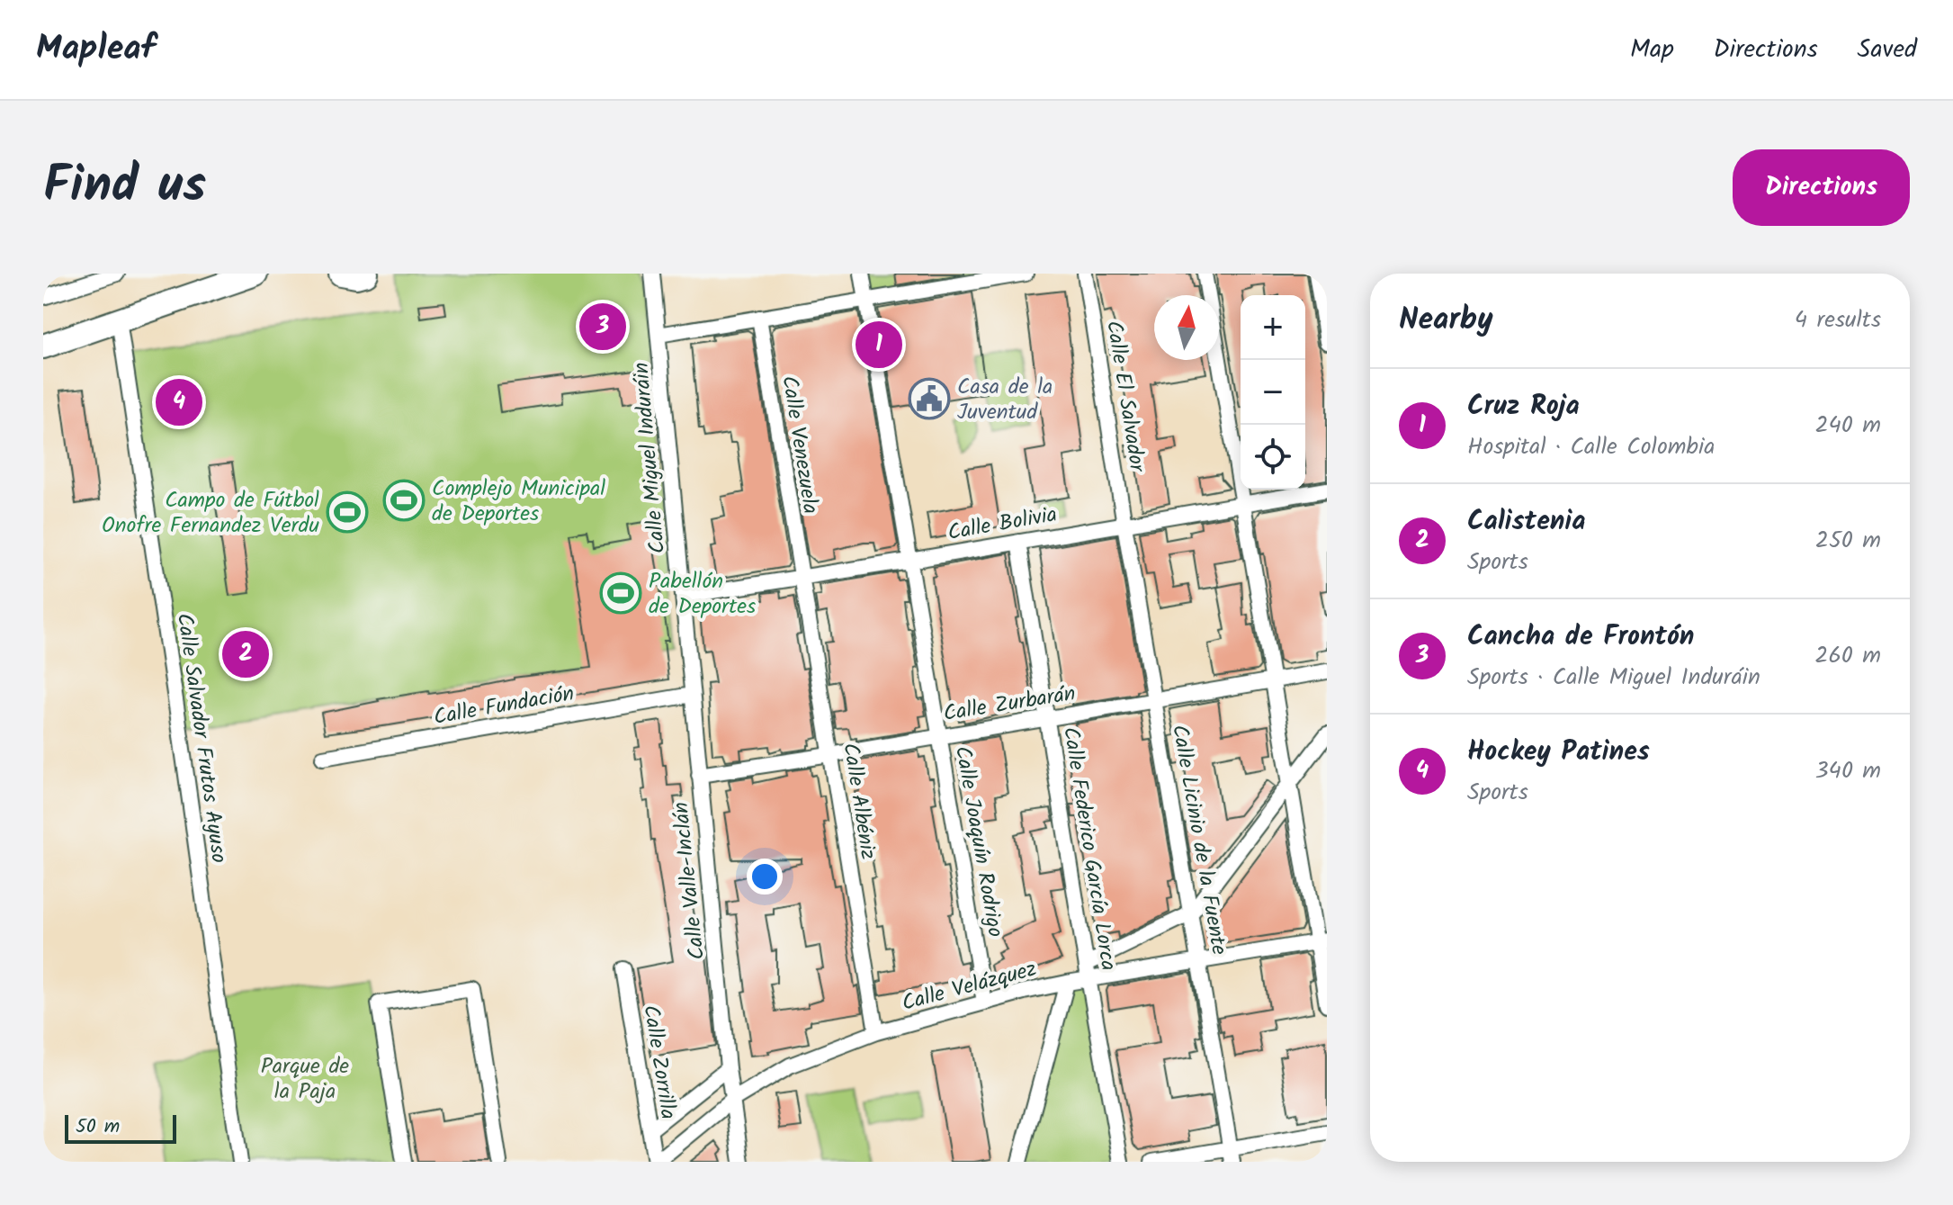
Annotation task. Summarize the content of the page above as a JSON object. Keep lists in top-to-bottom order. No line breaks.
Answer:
{"streets":{"street":["Calle El Salvador","Calle Venezuela","Calle Miguel Induráin","Calle Bolivia","Calle Zurbarán","Calle Fundación","Calle Salvador Frutos Ayuso","Calle Albéniz","Calle Licinio de la Fuente","Calle Joaquín Rodrigo","Calle Federico García Lorca","Calle Valle-Inclán","Calle Velázquez","Calle Zorrilla"]},"crossings":[["Calle El Salvador","Calle Bolivia"],["Calle El Salvador","Calle Licinio de la Fuente"],["Calle Venezuela","Calle Bolivia"],["Calle Venezuela","Calle Albéniz"],["Calle Miguel Induráin","Calle Bolivia"],["Calle Miguel Induráin","Calle Valle-Inclán"],["Calle Bolivia","Calle Albéniz"],["Calle Bolivia","Calle Licinio de la Fuente"],["Calle Bolivia","Calle Joaquín Rodrigo"],["Calle Bolivia","Calle Federico García Lorca"],["Calle Bolivia","Calle Valle-Inclán"],["Calle Zurbarán","Calle Albéniz"],["Calle Zurbarán","Calle Licinio de la Fuente"],["Calle Zurbarán","Calle Joaquín Rodrigo"],["Calle Zurbarán","Calle Federico García Lorca"],["Calle Zurbarán","Calle Valle-Inclán"],["Calle Fundación","Calle Valle-Inclán"],["Calle Albéniz","Calle Velázquez"],["Calle Licinio de la Fuente","Calle Velázquez"],["Calle Joaquín Rodrigo","Calle Velázquez"],["Calle Federico García Lorca","Calle Velázquez"],["Calle Valle-Inclán","Calle Velázquez"],["Calle Velázquez","Calle Zorrilla"]],"parks":["Parque de la Paja"],"places":{"public building":["Casa de la Juventud"],"sports":["Complejo Municipal de Deportes","Campo de Fútbol Onofre Fernandez Verdu","Pabellón de Deportes"]},"scale_bar":"50 m","north":"top","page":{"header":"Mapleaf","nav":["Map","Directions","Saved"],"title":"Find us","buttons":"Directions","heading":["Nearby","4 results"],"map_buttons":["+","−"],"pins":["3","1","4","2"],"list":[{"mark":"1","name":"Cruz Roja","note":"Hospital · Calle Colombia","value":"240 m"},{"mark":"2","name":"Calistenia","note":"Sports","value":"250 m"},{"mark":"3","name":"Cancha de Frontón","note":"Sports · Calle Miguel Induráin","value":"260 m"},{"mark":"4","name":"Hockey Patines","note":"Sports","value":"340 m"}],"scale":"50 m"}}
